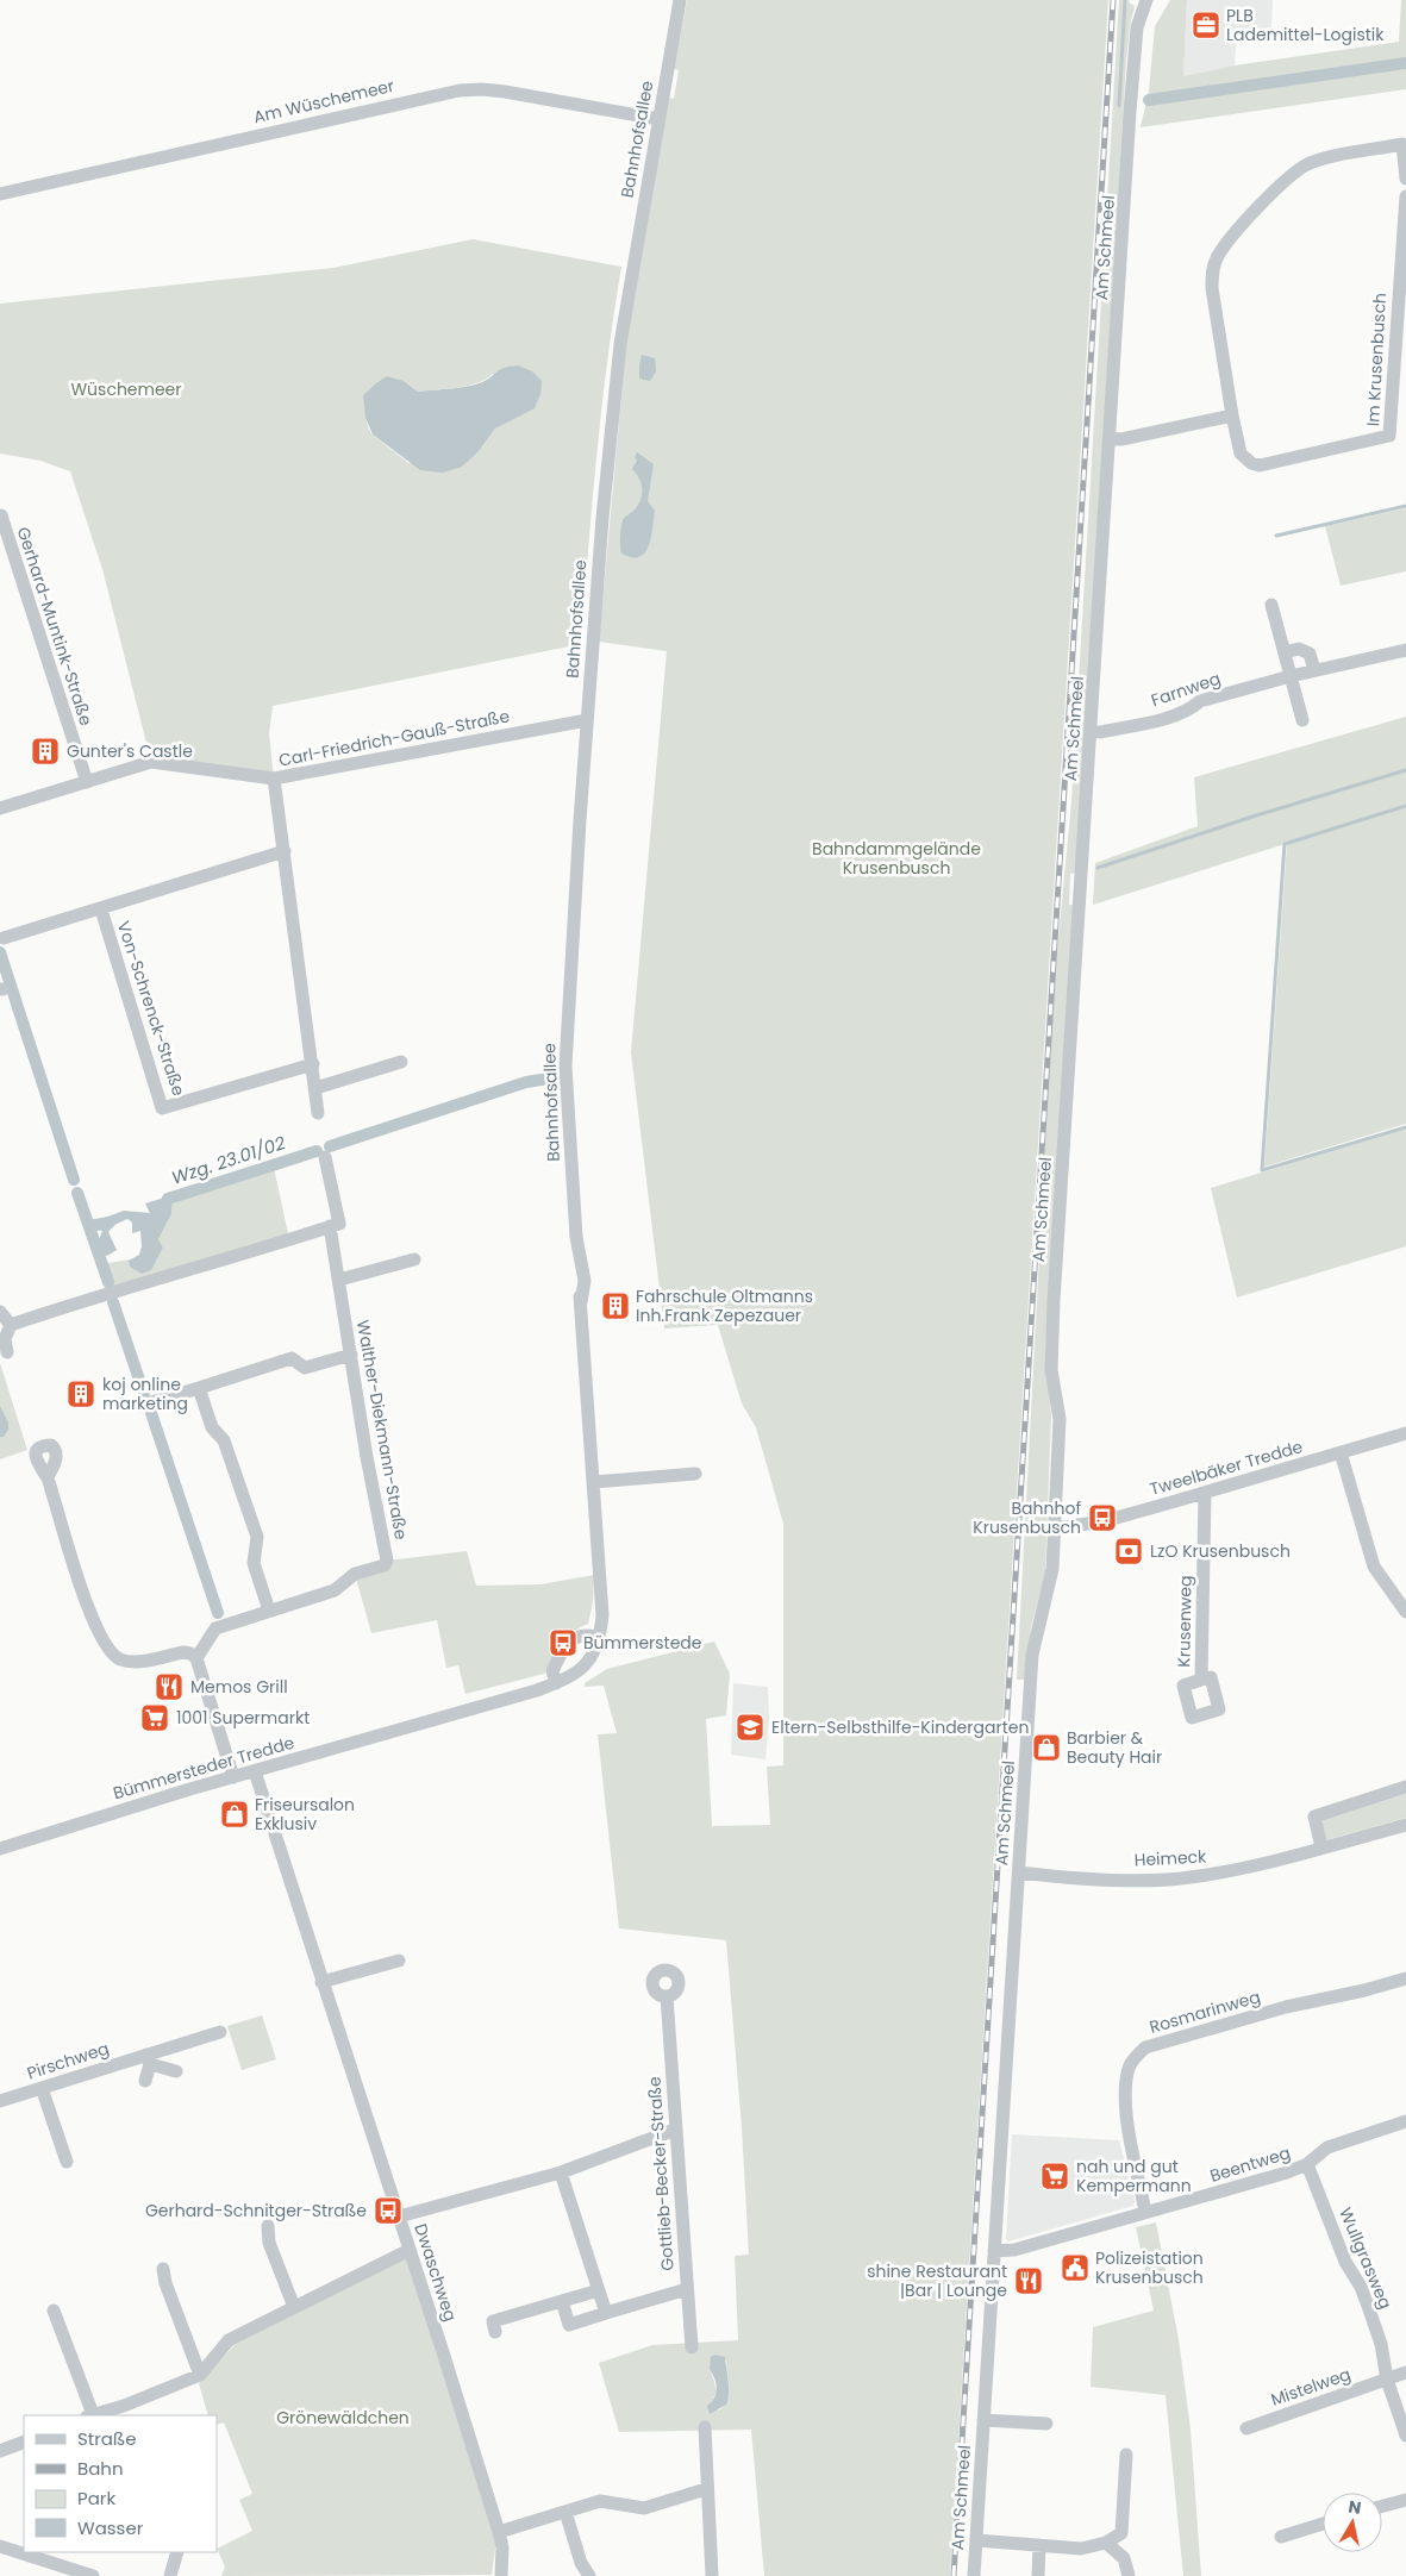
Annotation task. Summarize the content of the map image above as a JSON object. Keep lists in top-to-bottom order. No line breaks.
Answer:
{"streets":{"street":["Am Wüschemeer","Bahnhofsallee","Am Schmeel","Im Krusenbusch","Gerhard-Muntink-Straße","Farnweg","Carl-Friedrich-Gauß-Straße","Von-Schrenck-Straße","Walther-Diekmann-Straße","Tweelbäker Tredde","Krusenweg","Bümmersteder Tredde","Heimeck","Rosmarinweg","Pirschweg","Beentweg","Gottlieb-Becker-Straße","Wullgrasweg","Dwaschweg","Mistelweg"]},"crossings":[["Am Wüschemeer","Bahnhofsallee"],["Bahnhofsallee","Carl-Friedrich-Gauß-Straße"],["Bahnhofsallee","Bümmersteder Tredde"],["Am Schmeel","Farnweg"],["Am Schmeel","Tweelbäker Tredde"],["Am Schmeel","Heimeck"],["Am Schmeel","Beentweg"],["Gerhard-Muntink-Straße","Carl-Friedrich-Gauß-Straße"],["Tweelbäker Tredde","Krusenweg"],["Bümmersteder Tredde","Dwaschweg"],["Rosmarinweg","Beentweg"],["Beentweg","Wullgrasweg"],["Wullgrasweg","Mistelweg"]],"water":["Wzg. 23.01/02"],"parks":["Wüschemeer","Bahndammgelände Krusenbusch","Grönewäldchen"],"places":{"office":["PLB Lademittel-Logistik"],"building":["Gunter's Castle","Fahrschule Oltmanns Inh.Frank Zepezauer","koj online marketing"],"bus stop":["Bahnhof Krusenbusch","Bümmerstede","Gerhard-Schnitger-Straße"],"bank":["LzO Krusenbusch"],"restaurant":["Memos Grill","shine Restaurant |Bar | Lounge"],"supermarket":["1001 Supermarkt","nah und gut Kempermann"],"school or university":["Eltern-Selbsthilfe-Kindergarten"],"shop":["Barbier & Beauty Hair","Friseursalon Exklusiv"],"public building":["Polizeistation Krusenbusch"]},"legend":["Straße","Bahn","Park","Wasser"],"north":"top"}
